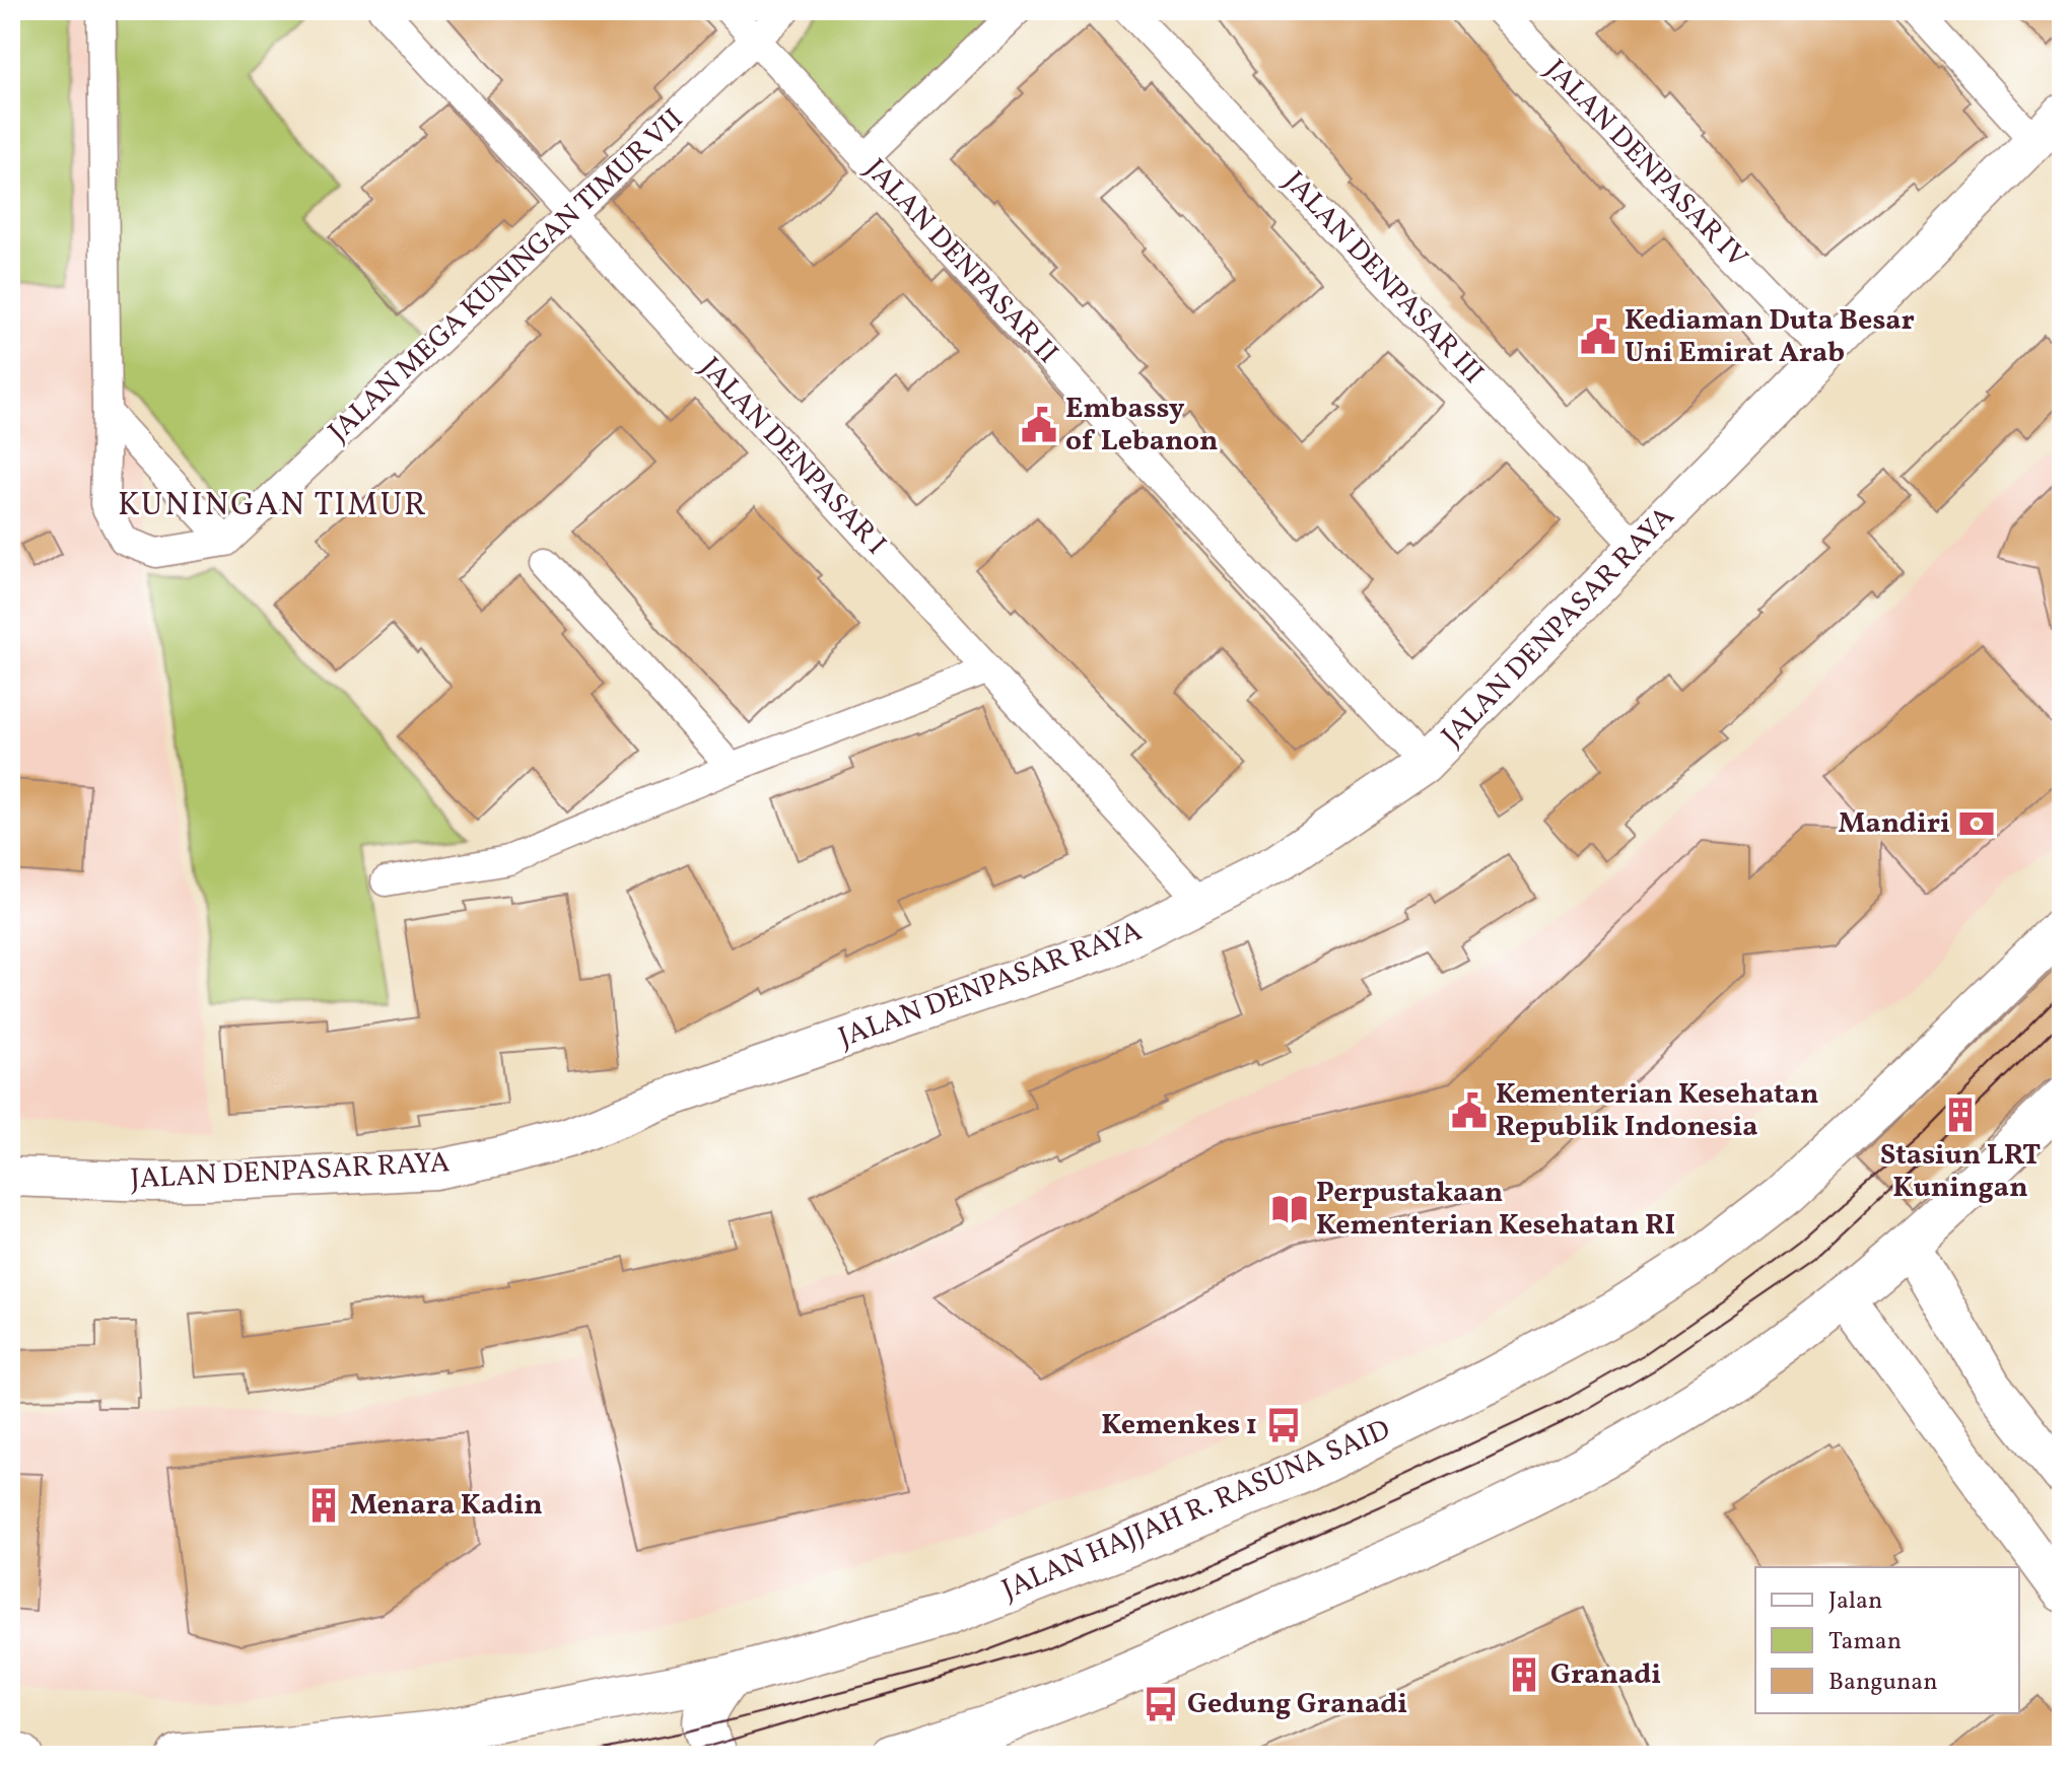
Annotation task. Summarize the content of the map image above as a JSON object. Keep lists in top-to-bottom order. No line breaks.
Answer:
{"streets":{"main road":["JALAN HAJJAH R. RASUNA SAID"],"street":["JALAN DENPASAR IV","JALAN DENPASAR II","JALAN MEGA KUNINGAN TIMUR VII","JALAN DENPASAR III","JALAN DENPASAR I","JALAN DENPASAR RAYA"]},"crossings":[["JALAN DENPASAR IV","JALAN DENPASAR RAYA"],["JALAN DENPASAR II","JALAN MEGA KUNINGAN TIMUR VII"],["JALAN DENPASAR II","JALAN DENPASAR RAYA"],["JALAN MEGA KUNINGAN TIMUR VII","JALAN DENPASAR I"],["JALAN DENPASAR III","JALAN DENPASAR RAYA"],["JALAN DENPASAR I","JALAN DENPASAR RAYA"]],"districts":["KUNINGAN TIMUR"],"places":{"public building":["Kediaman Duta Besar Uni Emirat Arab","Embassy of Lebanon","Kementerian Kesehatan Republik Indonesia"],"bank":["Mandiri"],"building":["Stasiun LRT Kuningan","Menara Kadin","Granadi"],"library":["Perpustakaan Kementerian Kesehatan RI"],"bus stop":["Kemenkes 1","Gedung Granadi"]},"legend":["Jalan","Taman","Bangunan"]}
